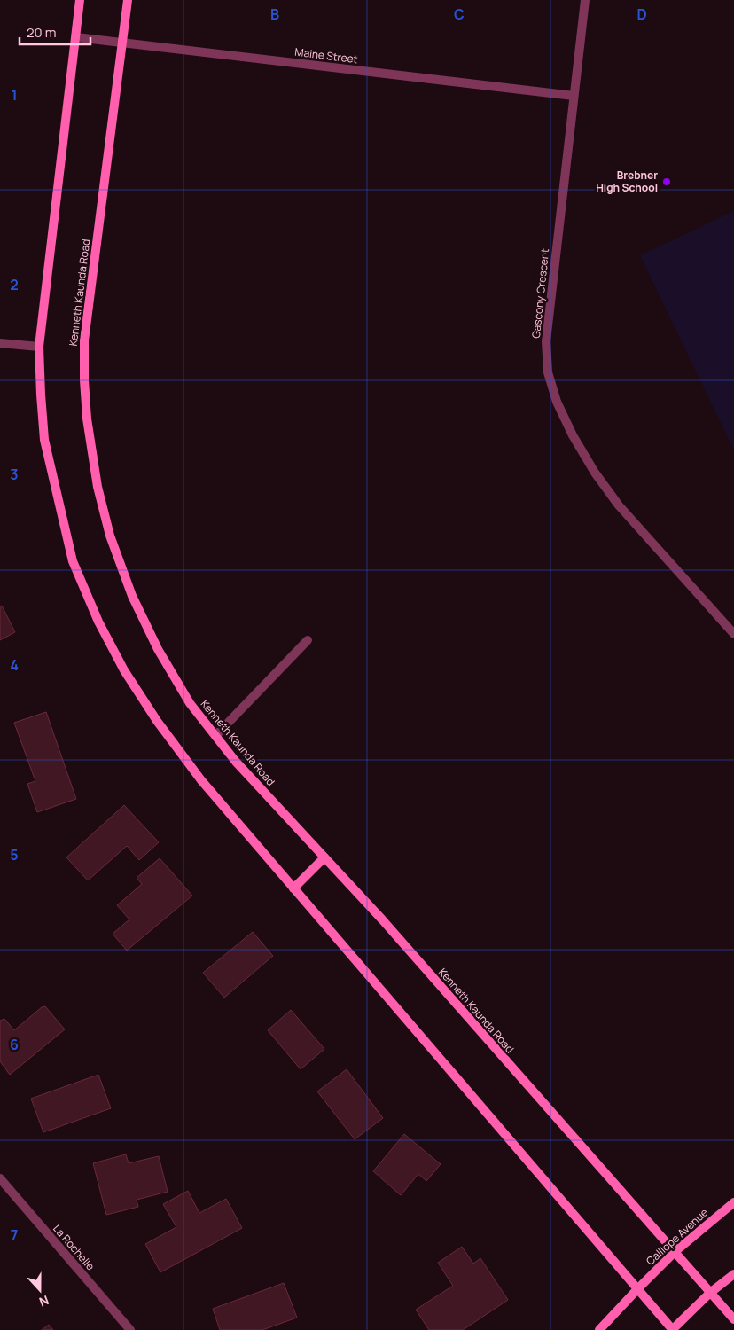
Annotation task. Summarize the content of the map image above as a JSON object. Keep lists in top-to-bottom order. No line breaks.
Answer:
{"streets":{"main road":["Kenneth Kaunda Road","Calliope Avenue"],"street":["Maine Street","Gascony Crescent","La Rochelle"]},"crossings":[["Maine Street","Kenneth Kaunda Road"],["Maine Street","Gascony Crescent"],["Kenneth Kaunda Road","Calliope Avenue"]],"places":["Brebner High School"],"scale_bar":"20 m","north":"bottom","grid":{"columns":["B","C","D"],"rows":["1","2","3","4","5","6","7"]}}
